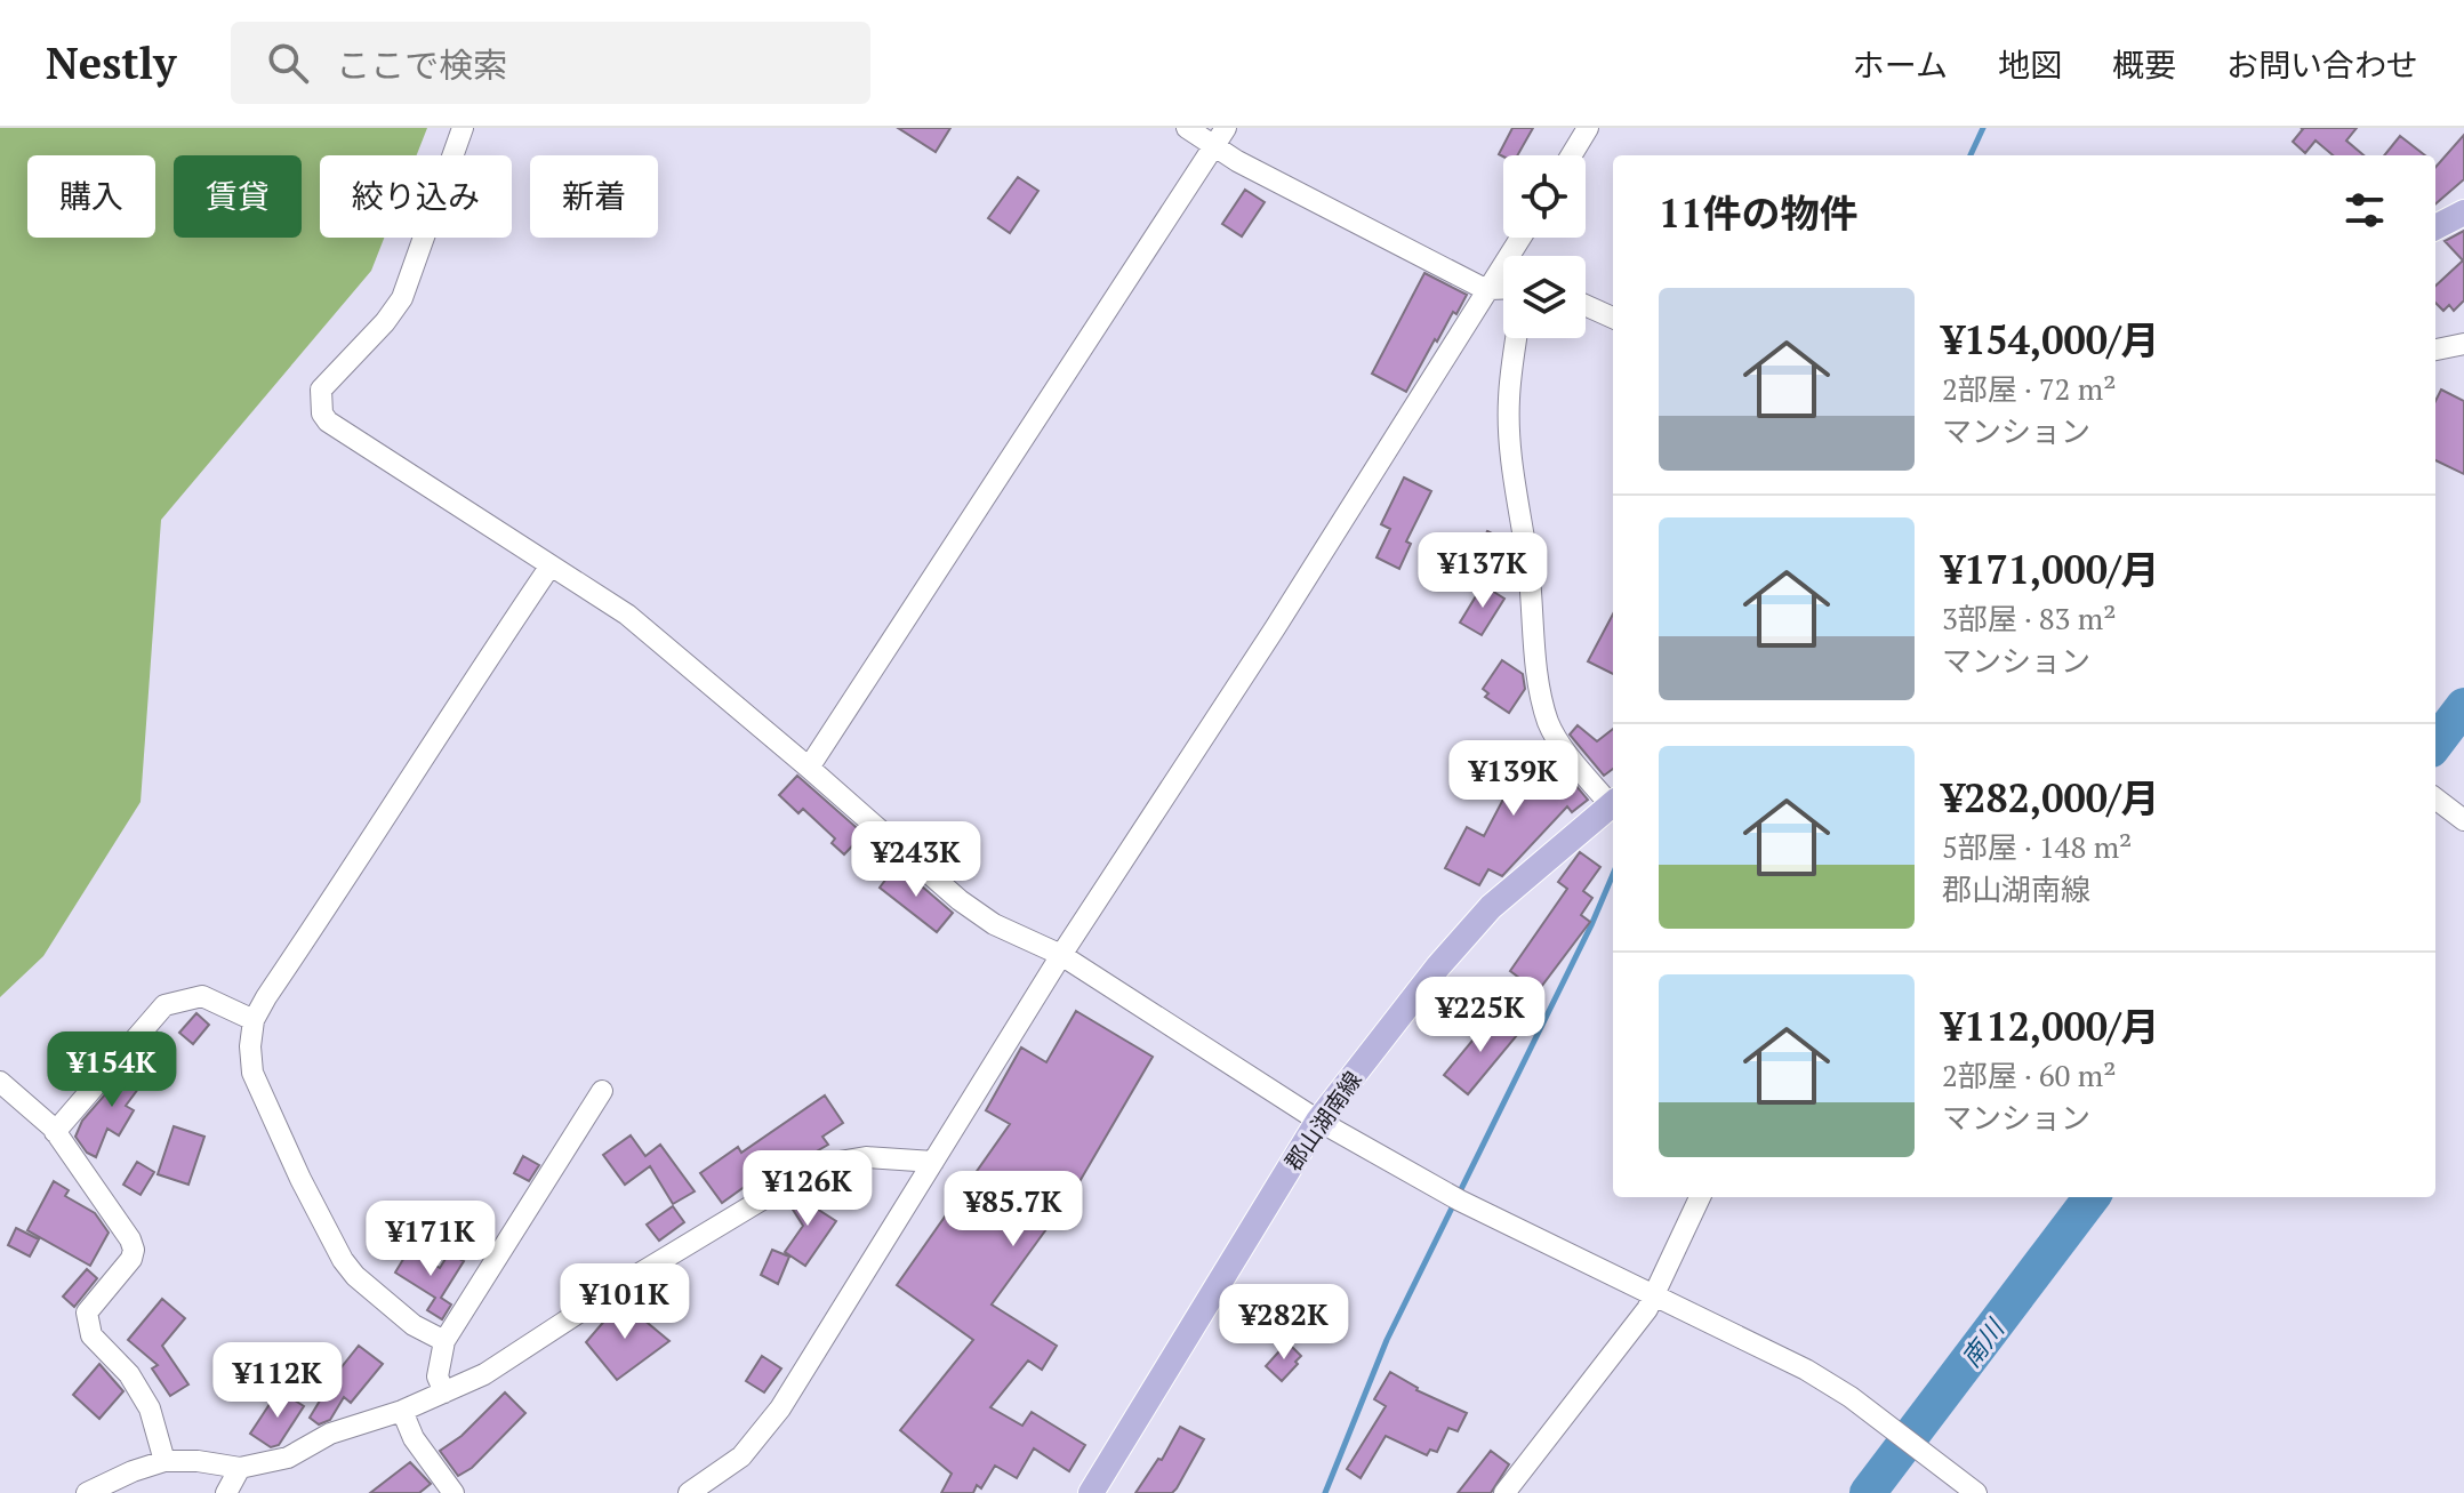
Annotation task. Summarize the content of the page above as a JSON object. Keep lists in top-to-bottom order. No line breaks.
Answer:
{"streets":{"main road":["郡山湖南線"]},"water":["南川"],"page":{"header":"Nestly","search":"ここで検索","nav":["ホーム","地図","概要","お問い合わせ"],"chip":["購入","賃貸","絞り込み","新着"],"heading":"11件の物件","list":[{"name":"¥154,000/月","note":"2部屋 · 72 m² · マンション"},{"name":"¥171,000/月","note":"3部屋 · 83 m² · マンション"},{"name":"¥282,000/月","note":"5部屋 · 148 m² · 郡山湖南線"},{"name":"¥112,000/月","note":"2部屋 · 60 m² · マンション"}],"price":["¥137K","¥139K","¥243K","¥225K","¥154K","¥126K","¥85.7K","¥171K","¥101K","¥282K","¥112K"]}}
